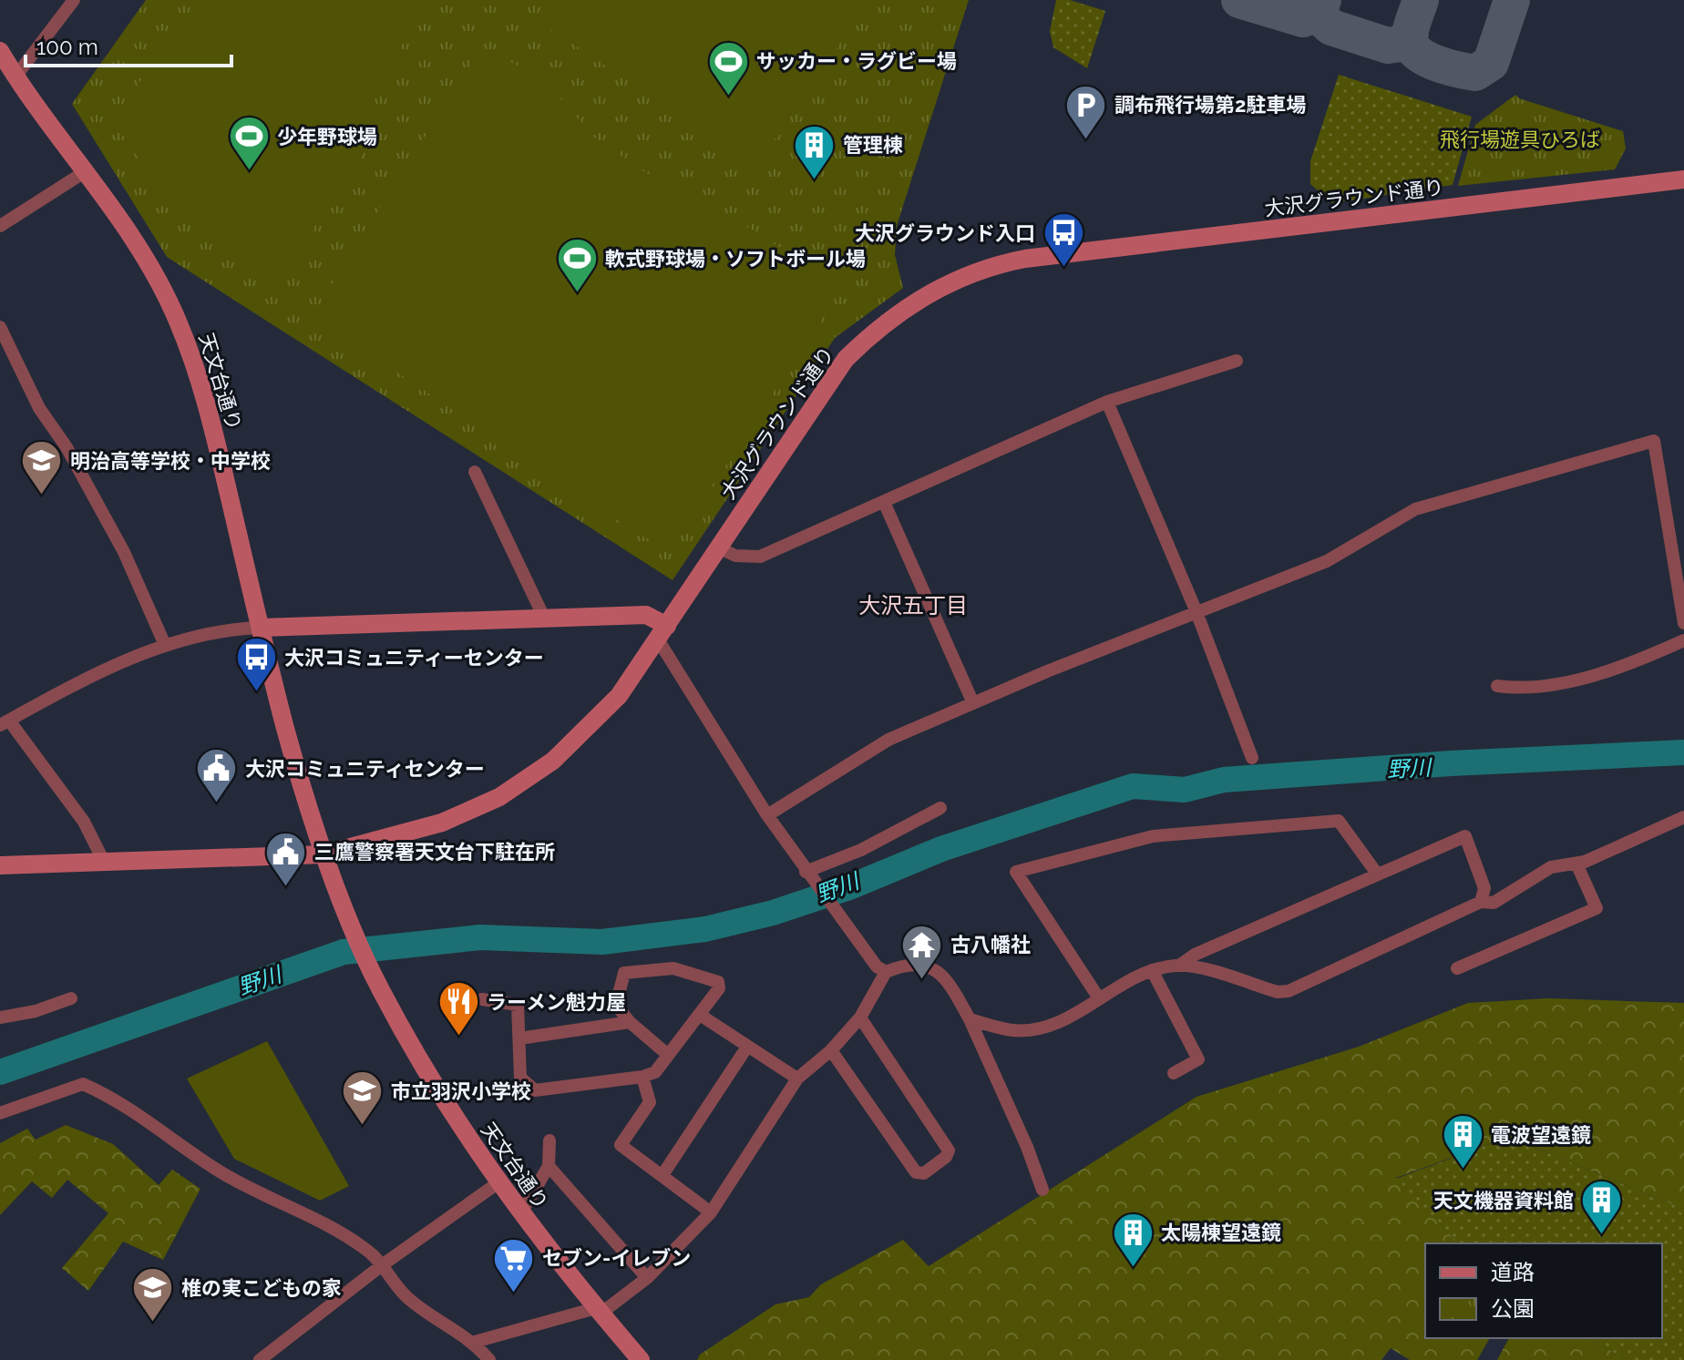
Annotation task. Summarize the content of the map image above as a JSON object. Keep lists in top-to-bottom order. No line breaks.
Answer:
{"streets":{"street":["大沢グラウンド通り","天文台通り"]},"crossings":[["大沢グラウンド通り","天文台通り"]],"districts":["大沢五丁目"],"water":["野川"],"parks":["飛行場遊具ひろば"],"places":{"sports":["サッカー・ラグビー場","少年野球場","軟式野球場・ソフトボール場"],"parking":["調布飛行場第2駐車場"],"building":["管理棟","電波望遠鏡","天文機器資料館","太陽棟望遠鏡"],"bus stop":["大沢グラウンド入口","大沢コミュニティーセンター"],"school or university":["明治高等学校・中学校","市立羽沢小学校","椎の実こどもの家"],"public building":["大沢コミュニティセンター","三鷹警察署天文台下駐在所"],"temple":["古八幡社"],"restaurant":["ラーメン魁力屋"],"supermarket":["セブン-イレブン"]},"legend":["道路","公園"],"scale_bar":"100 m"}
